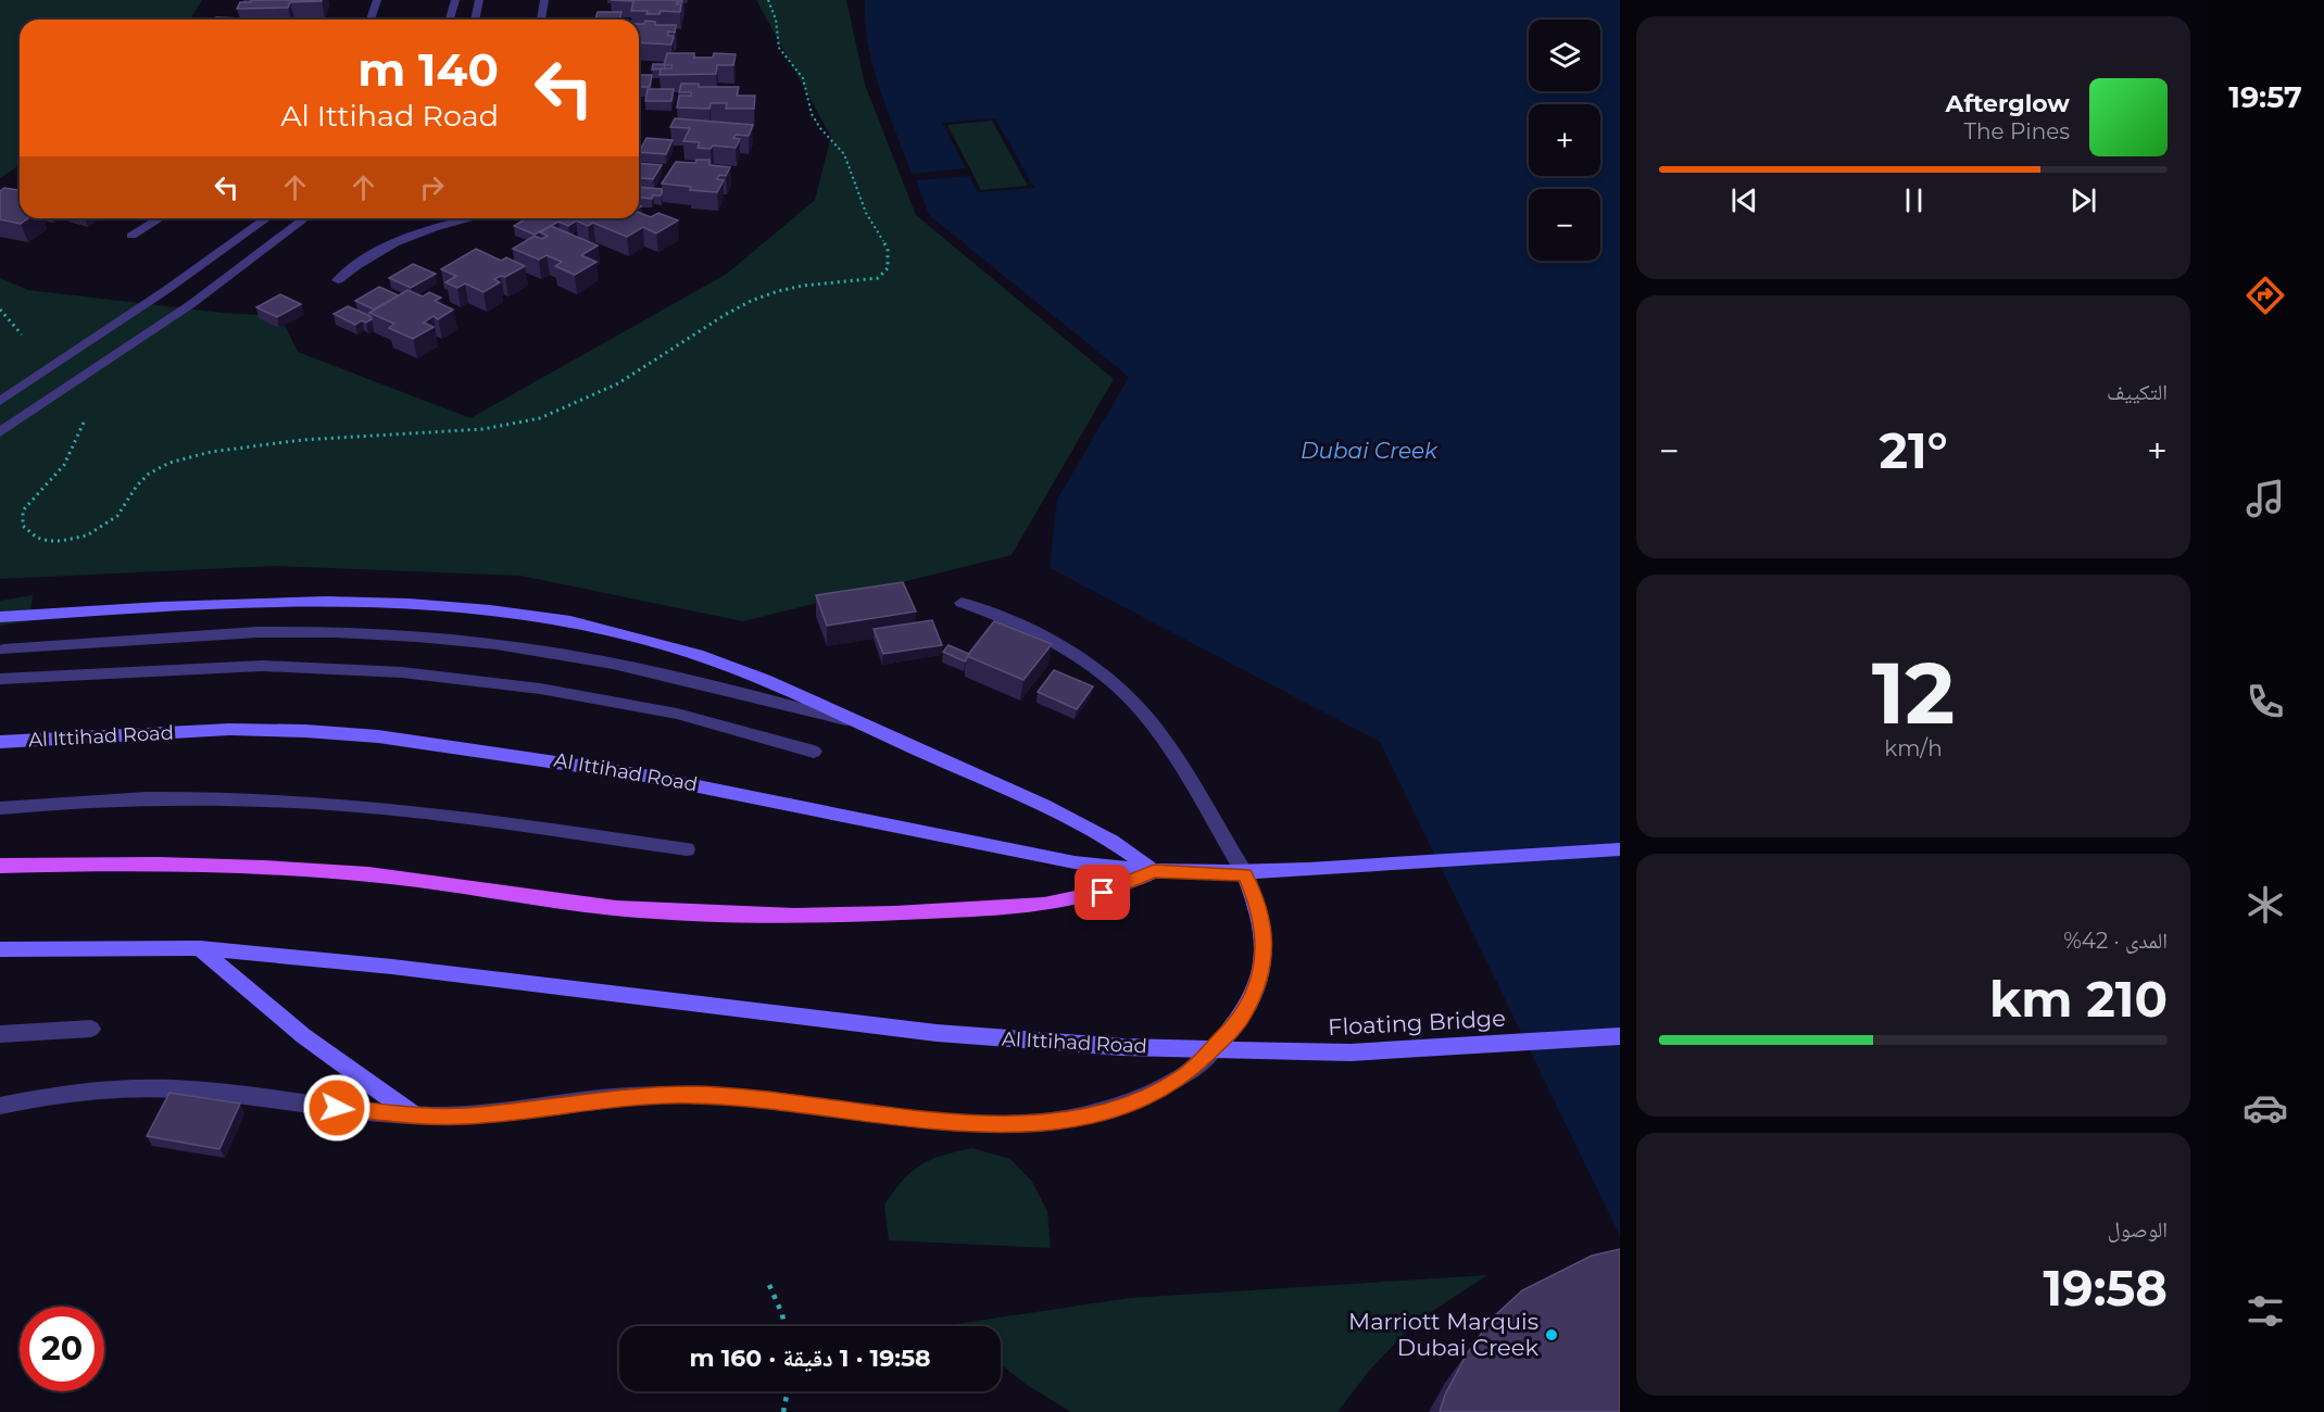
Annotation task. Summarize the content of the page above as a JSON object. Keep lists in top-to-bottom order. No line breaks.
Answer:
{"streets":{"main road":["Al Ittihad Road","Floating Bridge"]},"crossings":[["Al Ittihad Road","Floating Bridge"]],"water":["Dubai Creek"],"places":["Marriott Marquis Dubai Creek"],"page":{"tabs":"19:57","map_buttons":["+","−"],"turn":["140 m","Al Ittihad Road"],"song":["Afterglow","The Pines"],"tile":["التكييف",["12","km/h"],["المدى · 42%","210 km"],["الوصول","19:58"]],"heat":["−","21°","+"],"limit":"20","trip":"19:58 · 1 دقيقة · 160 m"}}
